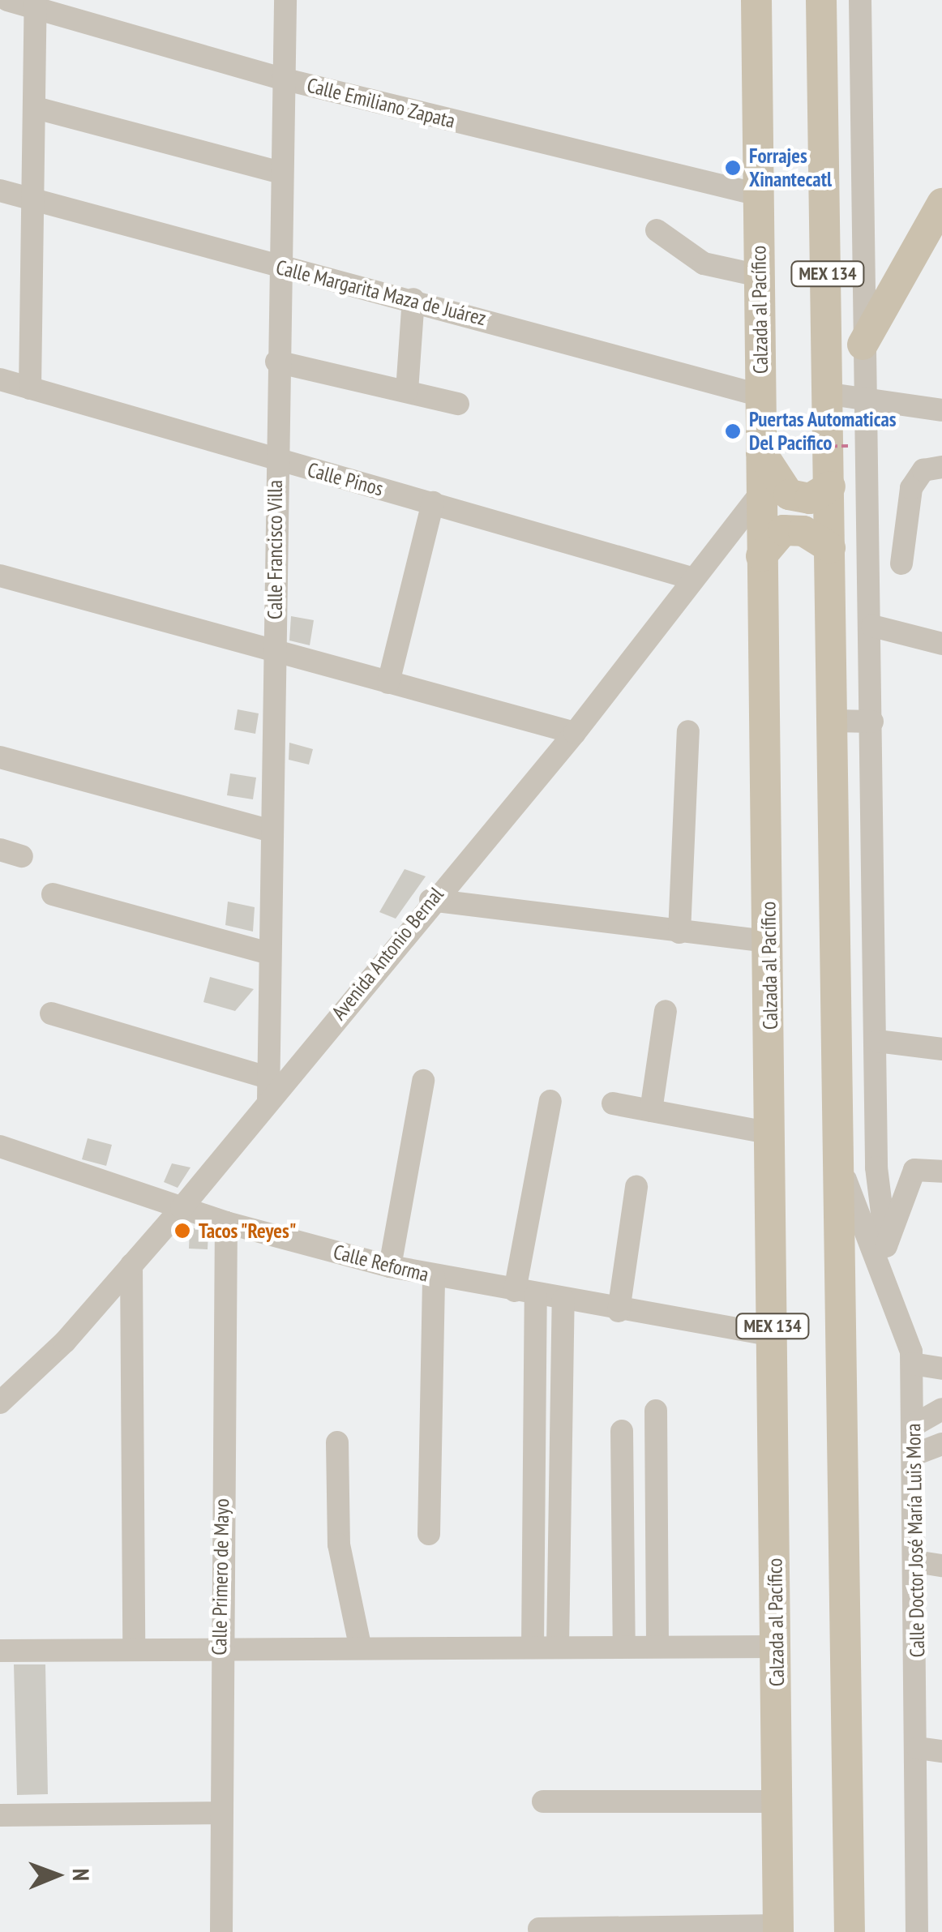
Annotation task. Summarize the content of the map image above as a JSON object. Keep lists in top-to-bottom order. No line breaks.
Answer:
{"streets":{"main road":["MEX 134","Calzada al Pacífico"],"street":["Calle Emiliano Zapata","Calle Margarita Maza de Juárez","Calle Pinos","Calle Francisco Villa","Avenida Antonio Bernal","Calle Reforma","Calle Doctor José María Luis Mora","Calle Primero de Mayo"]},"crossings":[["Calle Emiliano Zapata","Calzada al Pacífico"],["Calle Emiliano Zapata","Calle Francisco Villa"],["MEX 134","Calle Doctor José María Luis Mora"],["Calle Margarita Maza de Juárez","Calzada al Pacífico"],["Calle Margarita Maza de Juárez","Calle Francisco Villa"],["Calzada al Pacífico","Avenida Antonio Bernal"],["Calzada al Pacífico","Calle Reforma"],["Calle Pinos","Calle Francisco Villa"],["Calle Pinos","Avenida Antonio Bernal"],["Calle Francisco Villa","Avenida Antonio Bernal"],["Avenida Antonio Bernal","Calle Reforma"],["Calle Reforma","Calle Primero de Mayo"]],"places":["Forrajes Xinantecatl","Puertas Automaticas Del Pacifico","Tacos \"Reyes\""],"north":"right"}
